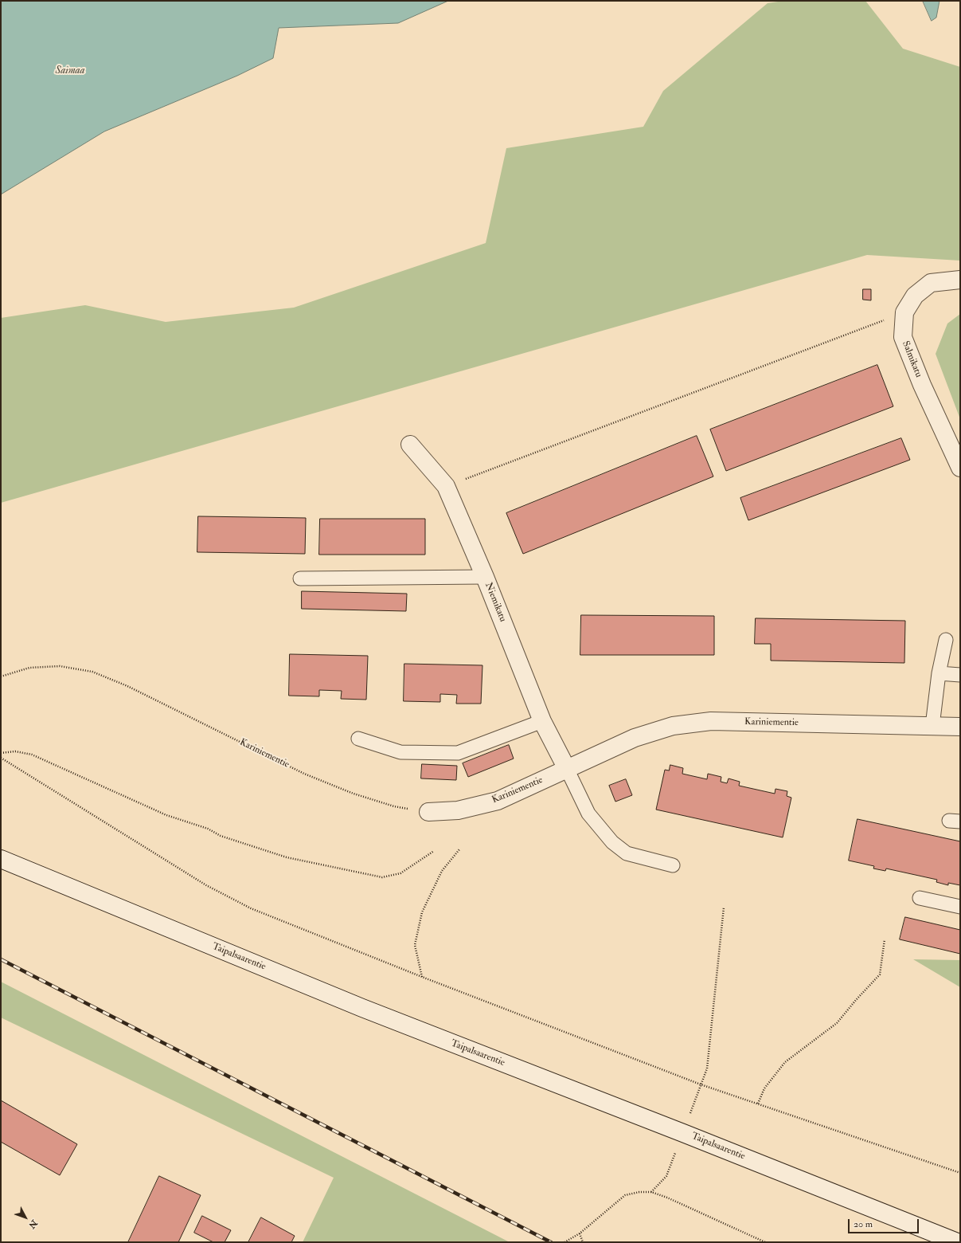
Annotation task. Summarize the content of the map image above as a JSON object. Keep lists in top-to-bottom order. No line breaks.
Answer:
{"streets":{"street":["Salmikatu","Niemikatu","Kariniementie","Taipalsaarentie"]},"crossings":[["Niemikatu","Kariniementie"]],"water":["Saimaa"],"scale_bar":"20 m","north":"bottom right"}
